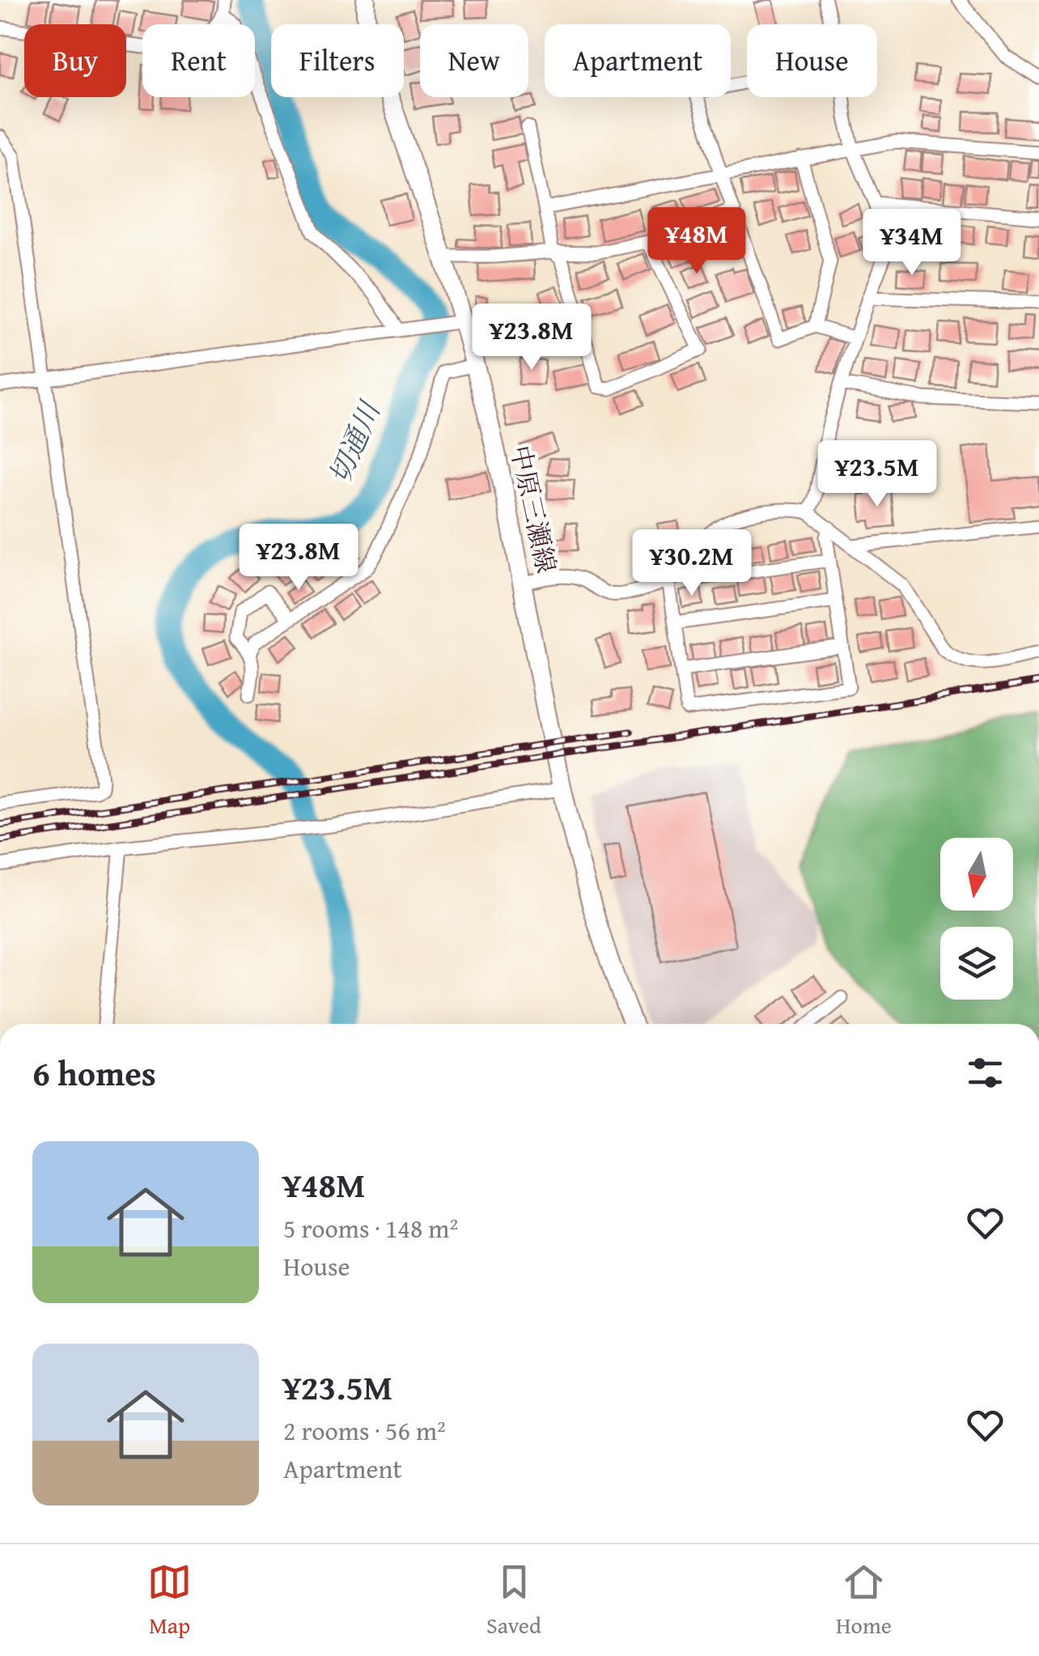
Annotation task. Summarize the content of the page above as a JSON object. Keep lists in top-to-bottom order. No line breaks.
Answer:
{"streets":{"main road":["中原三瀬線"]},"water":["切通川"],"north":"bottom","page":{"chip":["Buy","Rent","Filters","New","Apartment","House"],"price":["¥48M","¥34M","¥23.8M","¥23.5M","¥23.8M","¥30.2M"],"heading":"6 homes","list":[{"name":"¥48M","note":"5 rooms · 148 m² · House"},{"name":"¥23.5M","note":"2 rooms · 56 m² · Apartment"}],"tabs":["Map","Saved","Home"]}}
